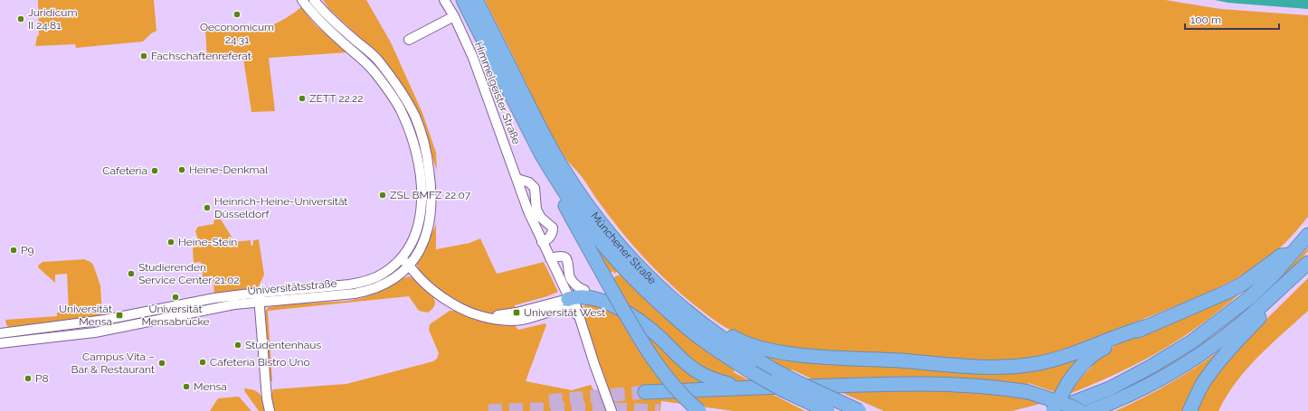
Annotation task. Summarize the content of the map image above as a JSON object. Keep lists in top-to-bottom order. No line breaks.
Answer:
{"streets":{"highway":["Münchener Straße"],"street":["Himmelgeister Straße","Universitätsstraße"]},"places":{"other":["Oeconomicum 24.31","Juridicum II 24.81","Fachschaftenreferat","ZETT 22.22","Heine-Denkmal","Cafeteria","ZSL BMFZ 22.07","Heinrich-Heine-Universität Düsseldorf","Heine-Stein","P9","Studierenden Service Center 21.02","Universität Mensabrücke","Studentenhaus","Cafeteria Bistro Uno","Campus Vita – Bar & Restaurant","P8","Mensa"],"transit":["Universität West","Universität Mensa"]},"scale_bar":"100 m"}
